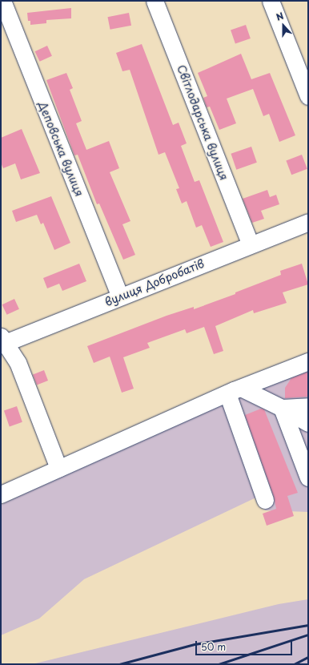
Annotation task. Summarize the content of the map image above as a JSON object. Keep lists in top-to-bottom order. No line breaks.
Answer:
{"streets":{"street":["Світлодарська вулиця","Деповська вулиця","вулиця Добробатів"]},"crossings":[["Світлодарська вулиця","вулиця Добробатів"],["Деповська вулиця","вулиця Добробатів"]],"scale_bar":"50 m","north":"top"}
